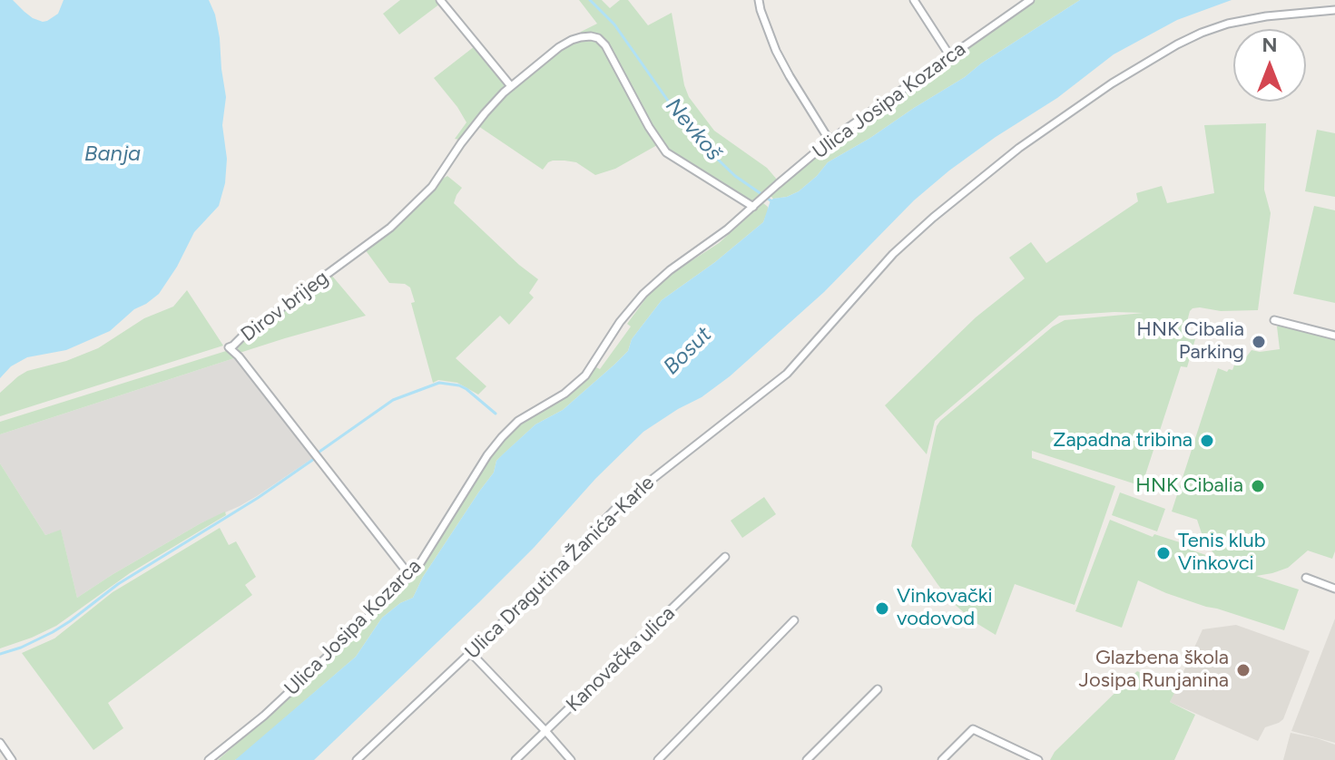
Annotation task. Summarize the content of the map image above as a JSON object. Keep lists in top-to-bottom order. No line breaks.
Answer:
{"streets":{"street":["Ulica Josipa Kozarca","Dirov brijeg","Ulica Dragutina Žanića-Karle","Kanovačka ulica"]},"crossings":[["Ulica Josipa Kozarca","Dirov brijeg"]],"water":["Nevkoš","Banja","Bosut"],"places":["HNK Cibalia Parking","Zapadna tribina","HNK Cibalia","Tenis klub Vinkovci","Vinkovački vodovod","Glazbena škola Josipa Runjanina"],"north":"top"}
